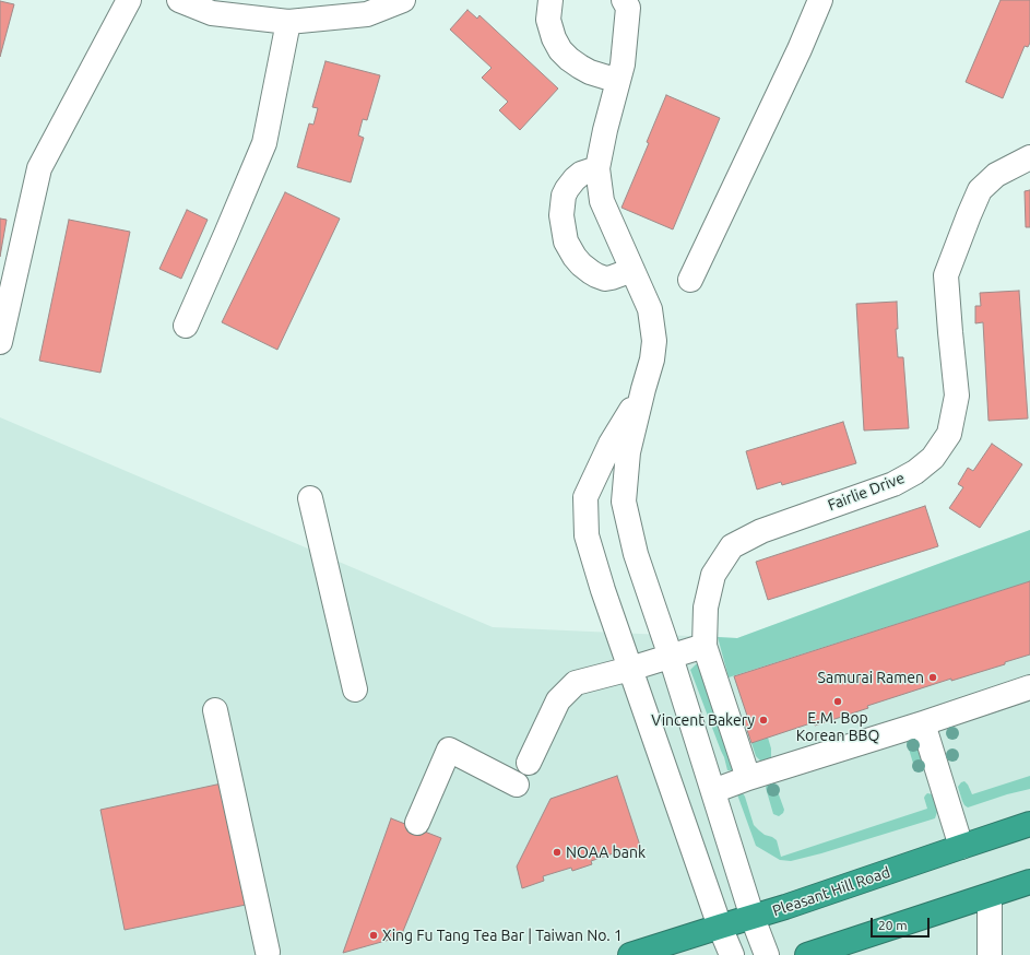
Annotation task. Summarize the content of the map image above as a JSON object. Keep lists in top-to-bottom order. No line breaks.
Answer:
{"streets":{"highway":["Pleasant Hill Road"],"street":["Fairlie Drive"]},"places":["Samurai Ramen","E.M. Bop Korean BBQ","Vincent Bakery","NOAA bank","Xing Fu Tang Tea Bar | Taiwan No. 1"],"scale_bar":"20 m"}
